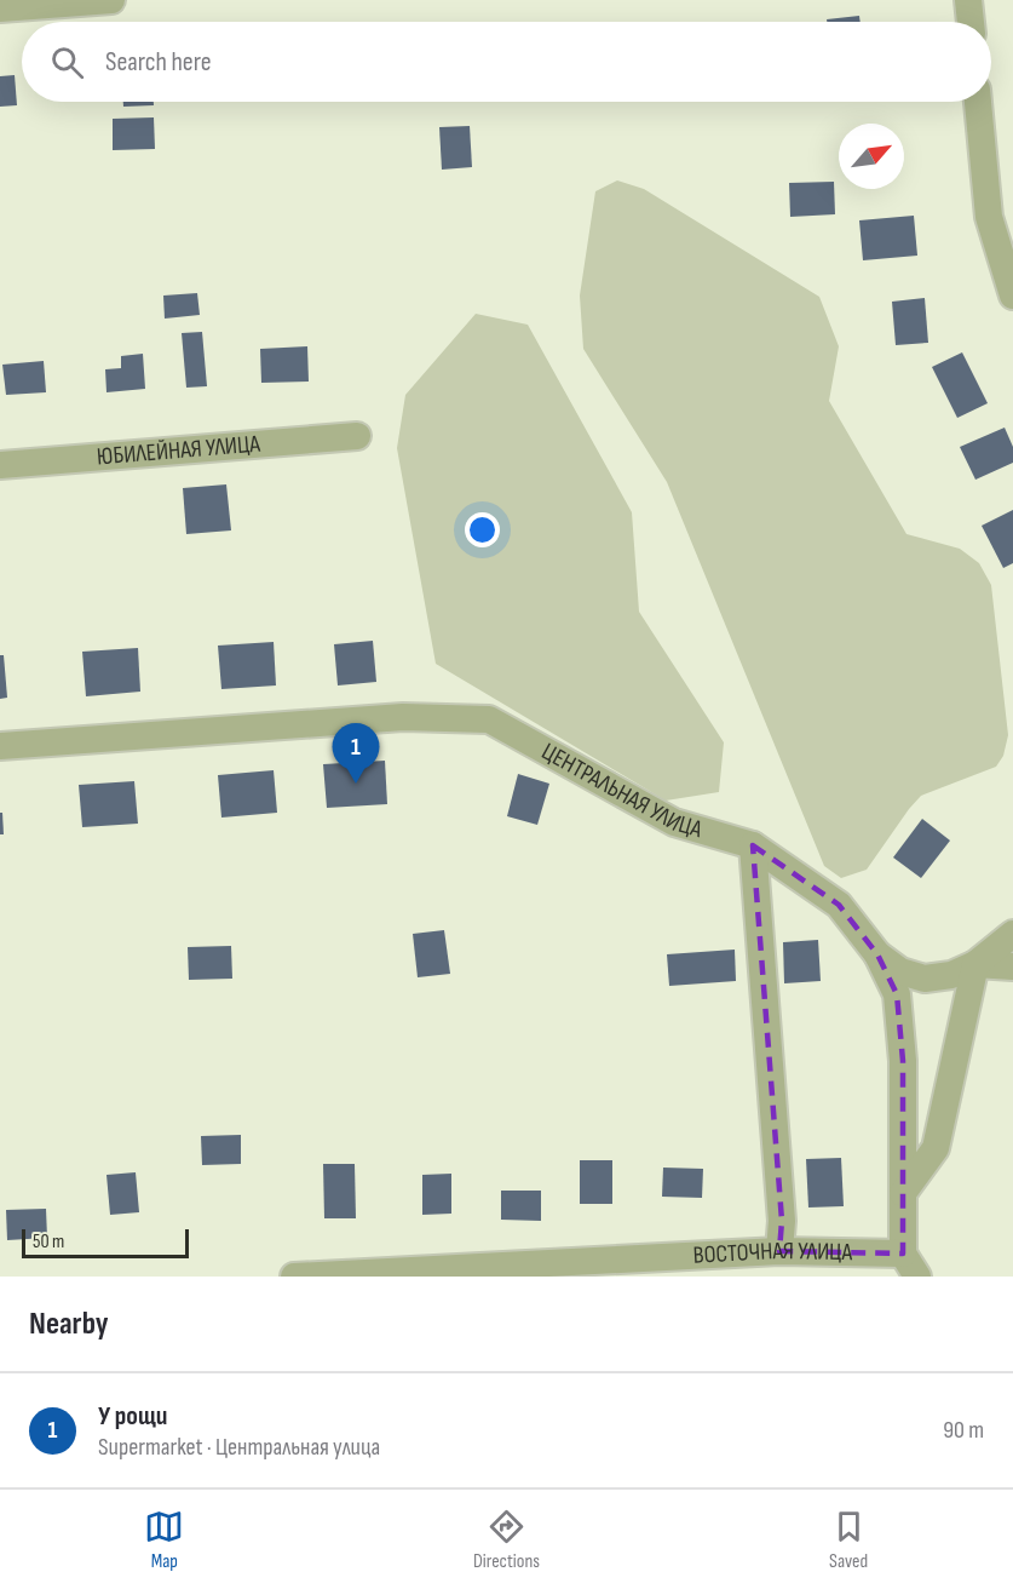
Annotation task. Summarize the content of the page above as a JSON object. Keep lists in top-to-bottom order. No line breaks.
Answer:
{"streets":{"street":["ЮБИЛЕЙНАЯ УЛИЦА","ЦЕНТРАЛЬНАЯ УЛИЦА","ВОСТОЧНАЯ УЛИЦА"]},"crossings":[["ЦЕНТРАЛЬНАЯ УЛИЦА","ВОСТОЧНАЯ УЛИЦА"]],"scale_bar":"50 m","north":"top right","page":{"search":"Search here","pins":"1","scale":"50 m","heading":"Nearby","list":[{"mark":"1","name":"У рощи","note":"Supermarket · Центральная улица","value":"90 m"}],"nav":["Map","Directions","Saved"]}}
